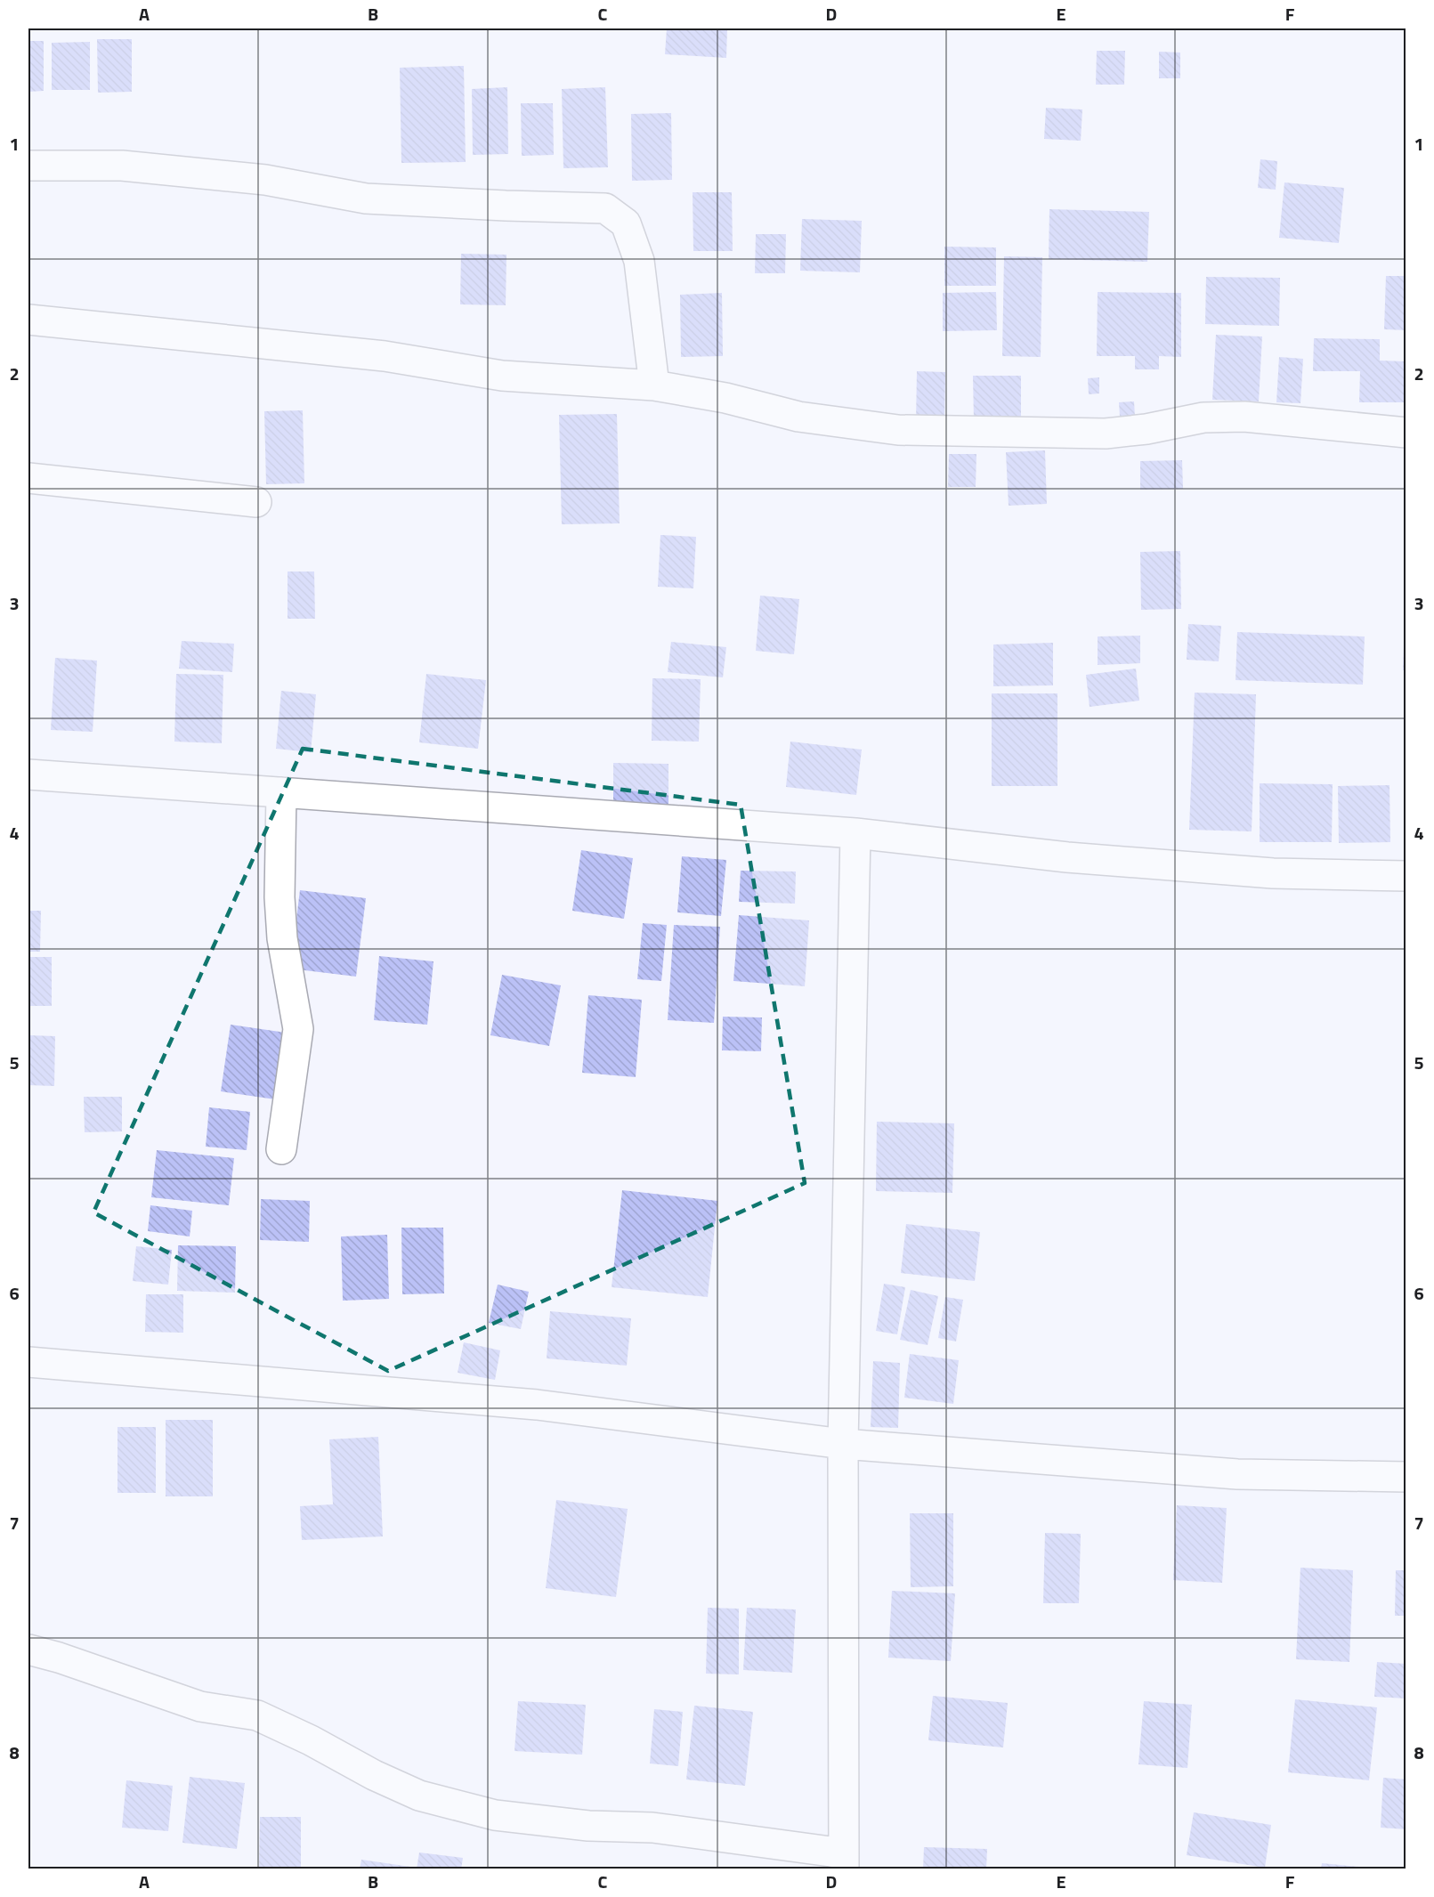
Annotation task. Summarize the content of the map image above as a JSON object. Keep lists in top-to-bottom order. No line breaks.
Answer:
{"grid":{"columns":["A","B","C","D","E","F"],"rows":["1","2","3","4","5","6","7","8"]}}
